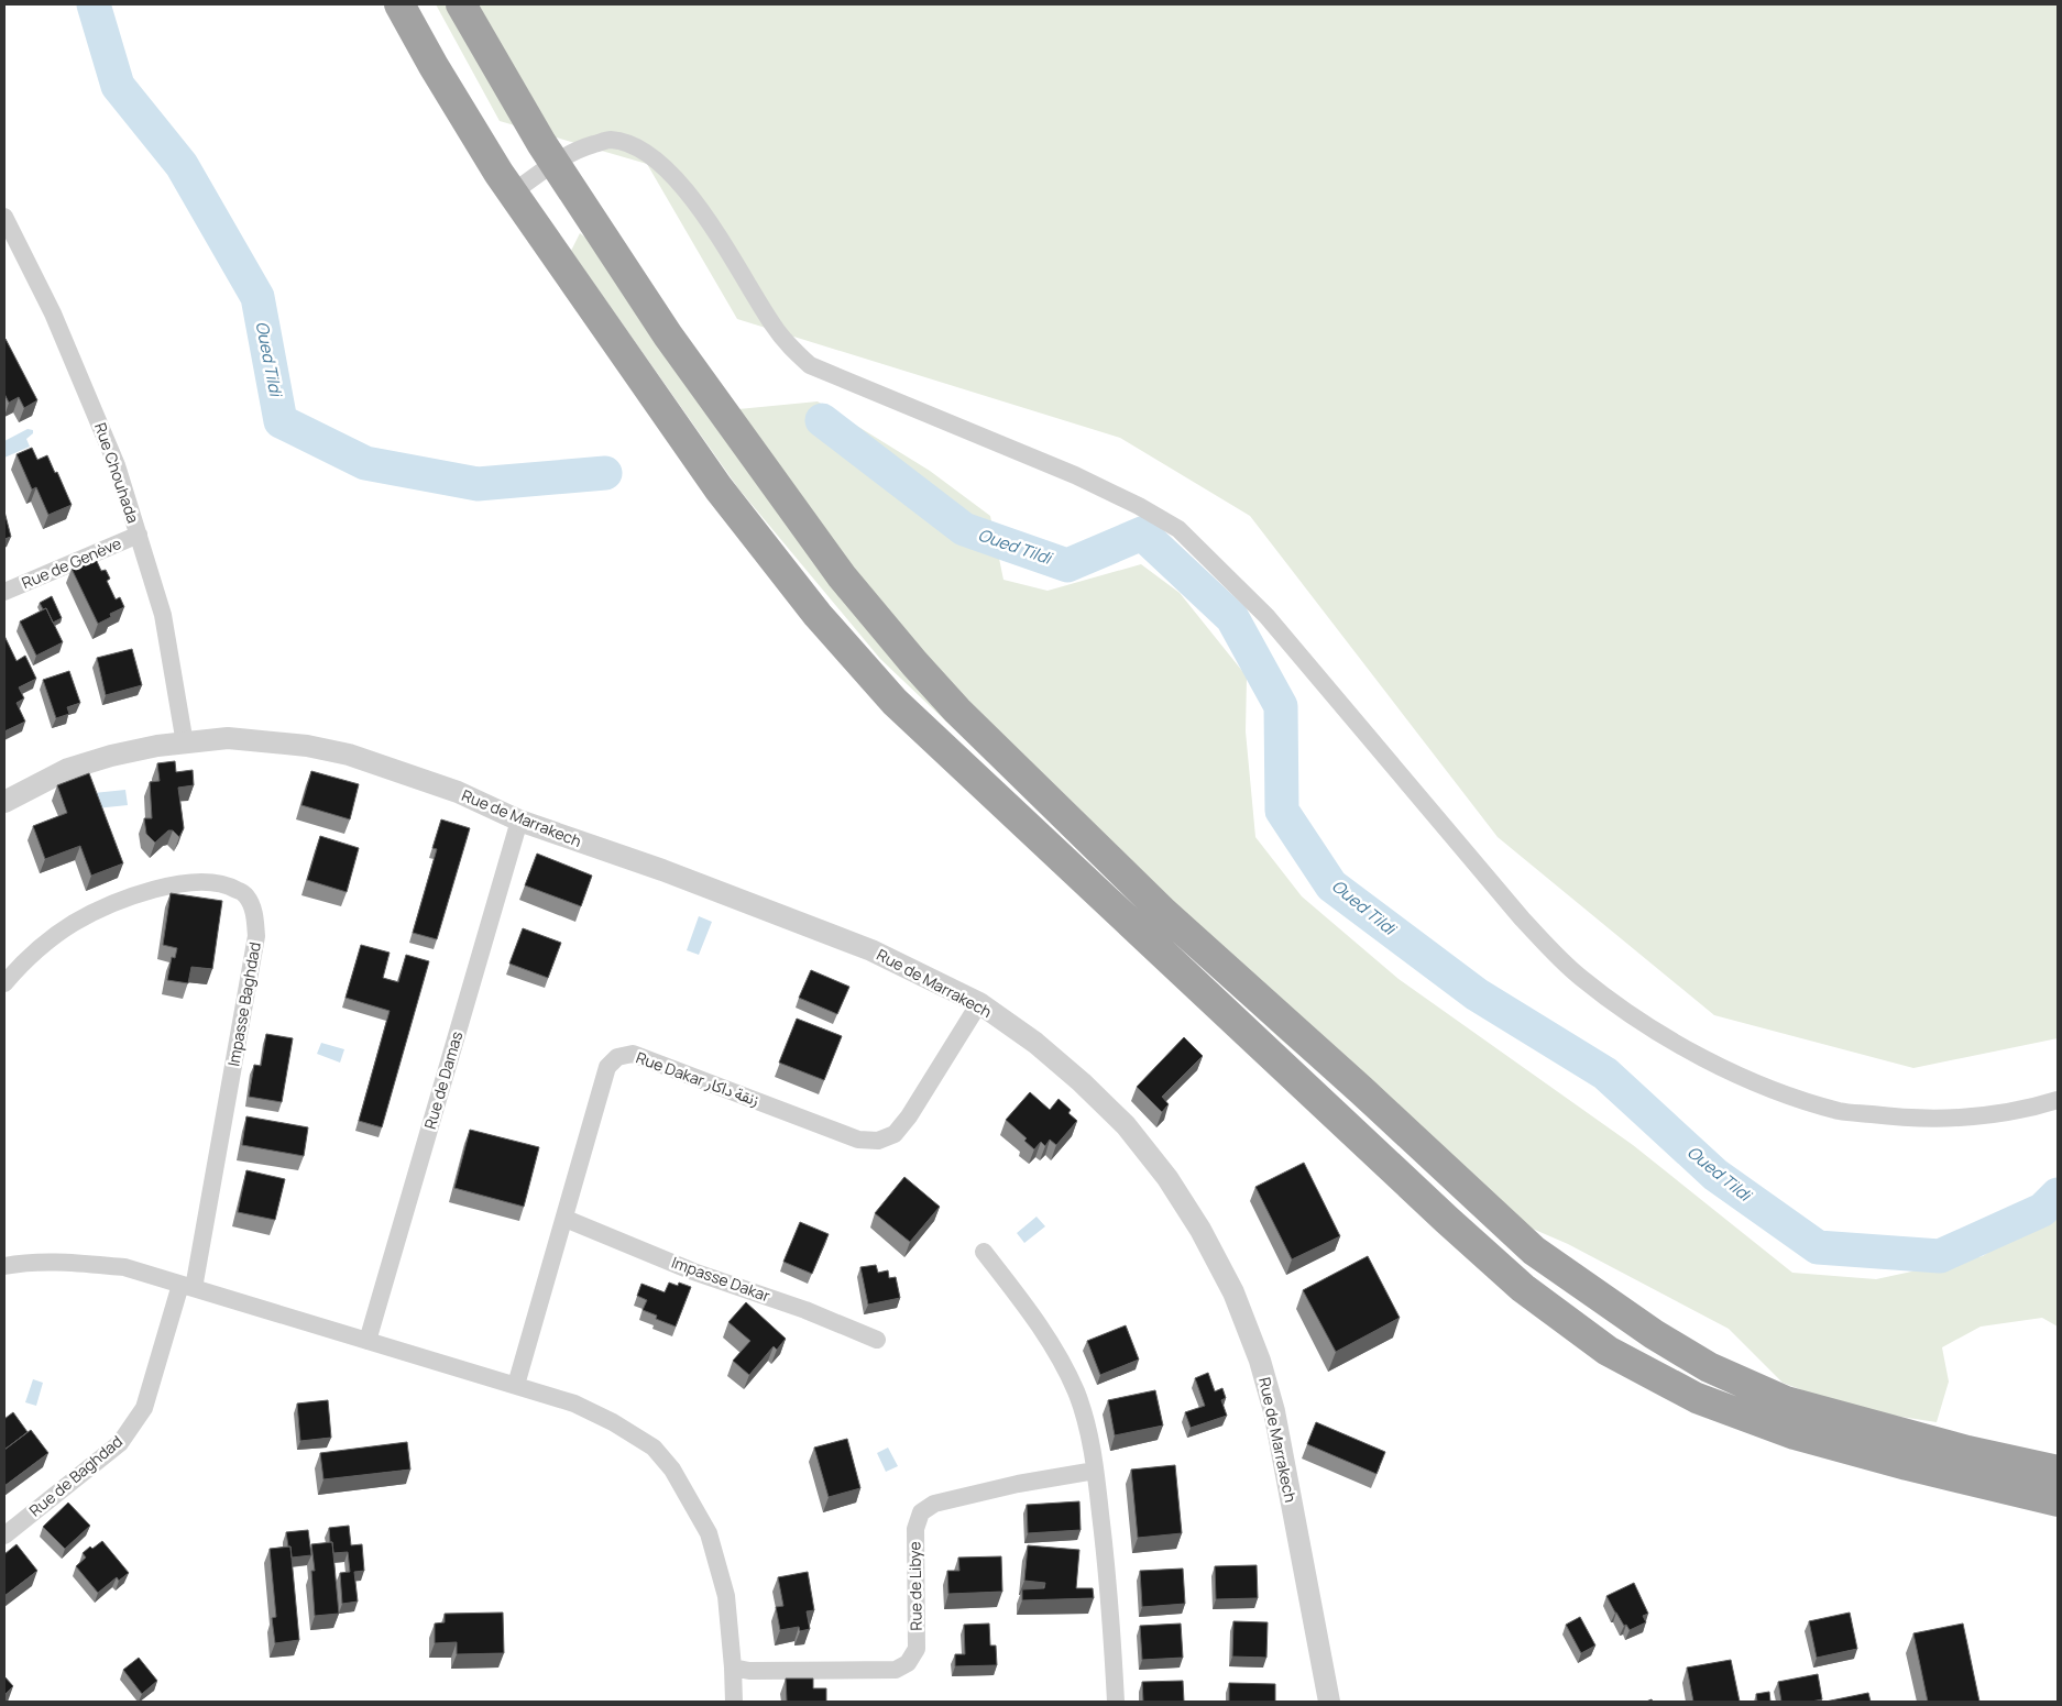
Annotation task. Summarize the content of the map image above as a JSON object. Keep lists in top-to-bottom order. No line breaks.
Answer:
{"streets":{"street":["Rue Chouhada","Rue de Genève","Rue de Marrakech","Impasse Baghdad","Rue Dakar زنقة داكار","Rue de Damas","Impasse Dakar","Rue de Baghdad","Rue de Libye"]},"crossings":[["Rue Chouhada","Rue de Genève"],["Rue Chouhada","Rue de Marrakech"],["Rue de Marrakech","Rue Dakar زنقة داكار"],["Rue de Marrakech","Rue de Damas"],["Impasse Baghdad","Rue de Baghdad"],["Rue Dakar زنقة داكار","Impasse Dakar"]],"water":["Oued Tildi"]}
